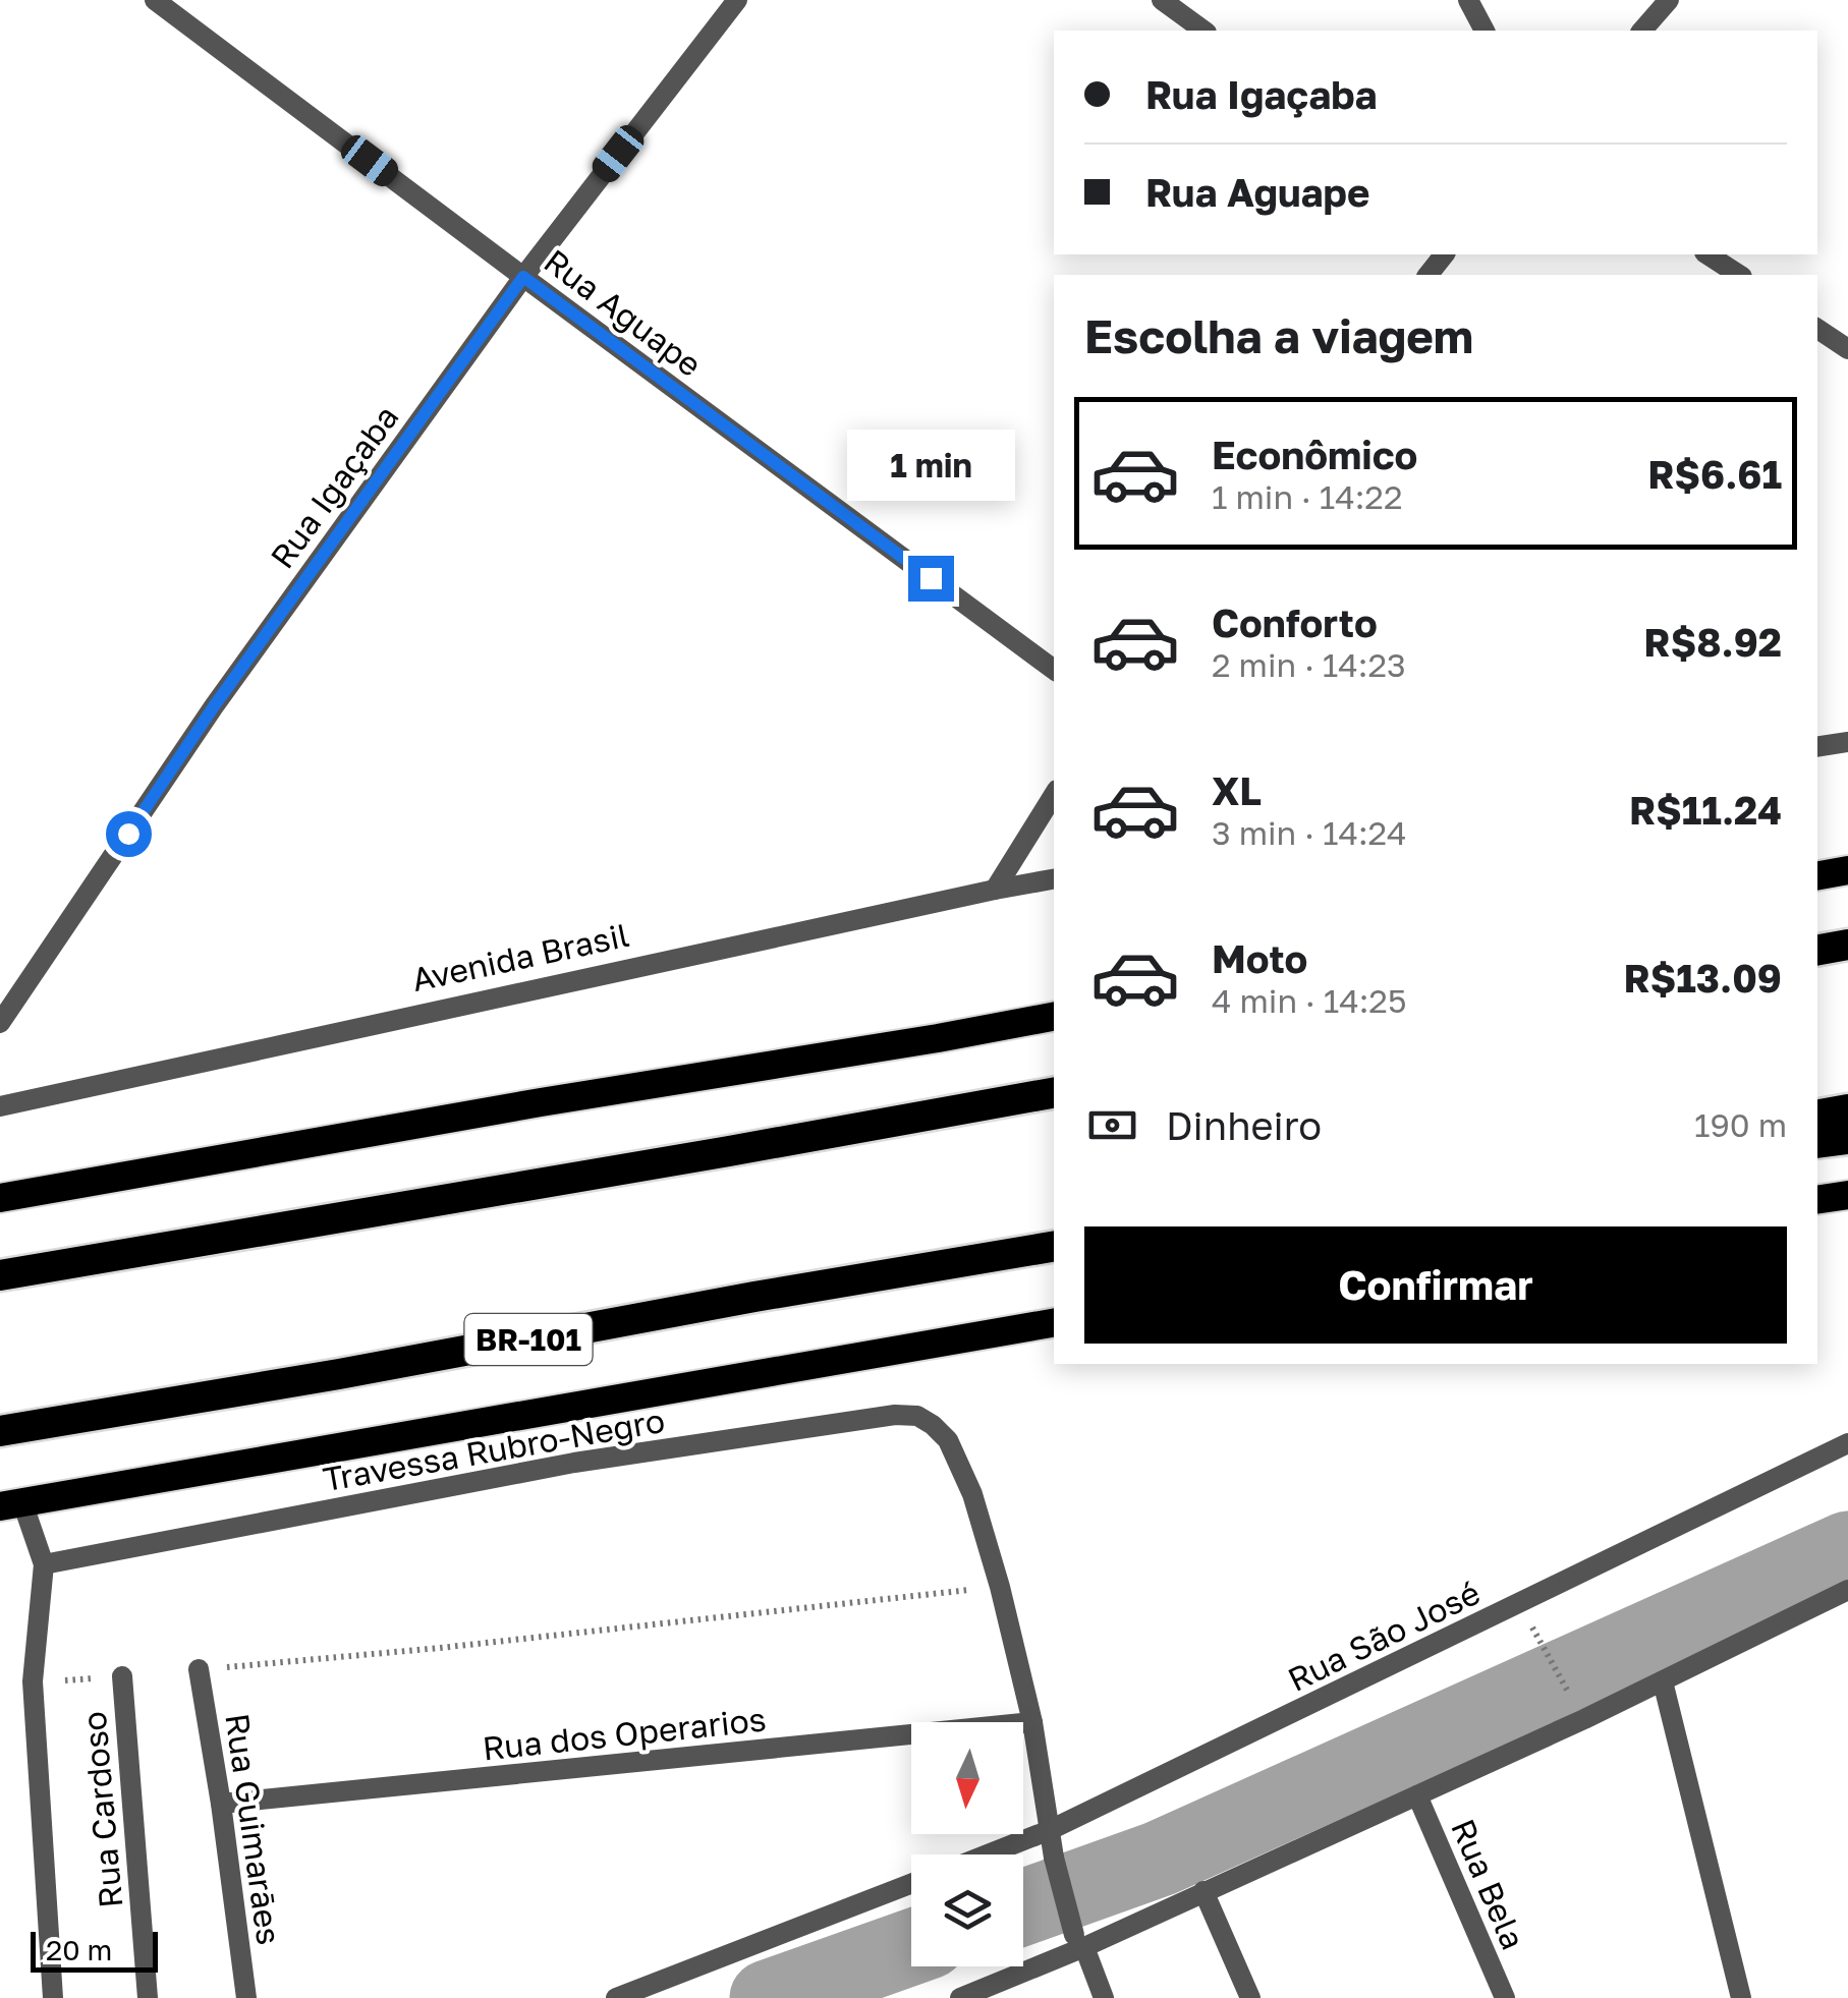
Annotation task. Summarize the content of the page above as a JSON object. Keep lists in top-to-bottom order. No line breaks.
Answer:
{"streets":{"highway":["BR-101"],"street":["Rua Aguape","Rua Igaçaba","Avenida Brasil","Travessa Rubro-Negro","Rua São José","Rua dos Operarios","Rua Cardoso","Rua Guimarāes","Rua Bela"]},"crossings":[["Rua Aguape","Rua Igaçaba"],["Rua dos Operarios","Rua Guimarāes"]],"scale_bar":"20 m","north":"bottom","page":{"banner":["Rua Igaçaba","Rua Aguape"],"heading":"Escolha a viagem","list":[{"name":"Econômico","note":"1 min · 14:22","value":"R$6.61"},{"name":"Conforto","note":"2 min · 14:23","value":"R$8.92"},{"name":"XL","note":"3 min · 14:24","value":"R$11.24"},{"name":"Moto","note":"4 min · 14:25","value":"R$13.09"}],"bubble":"1 min","pay":["Dinheiro","190 m"],"buttons":"Confirmar","scale":"20 m"}}
